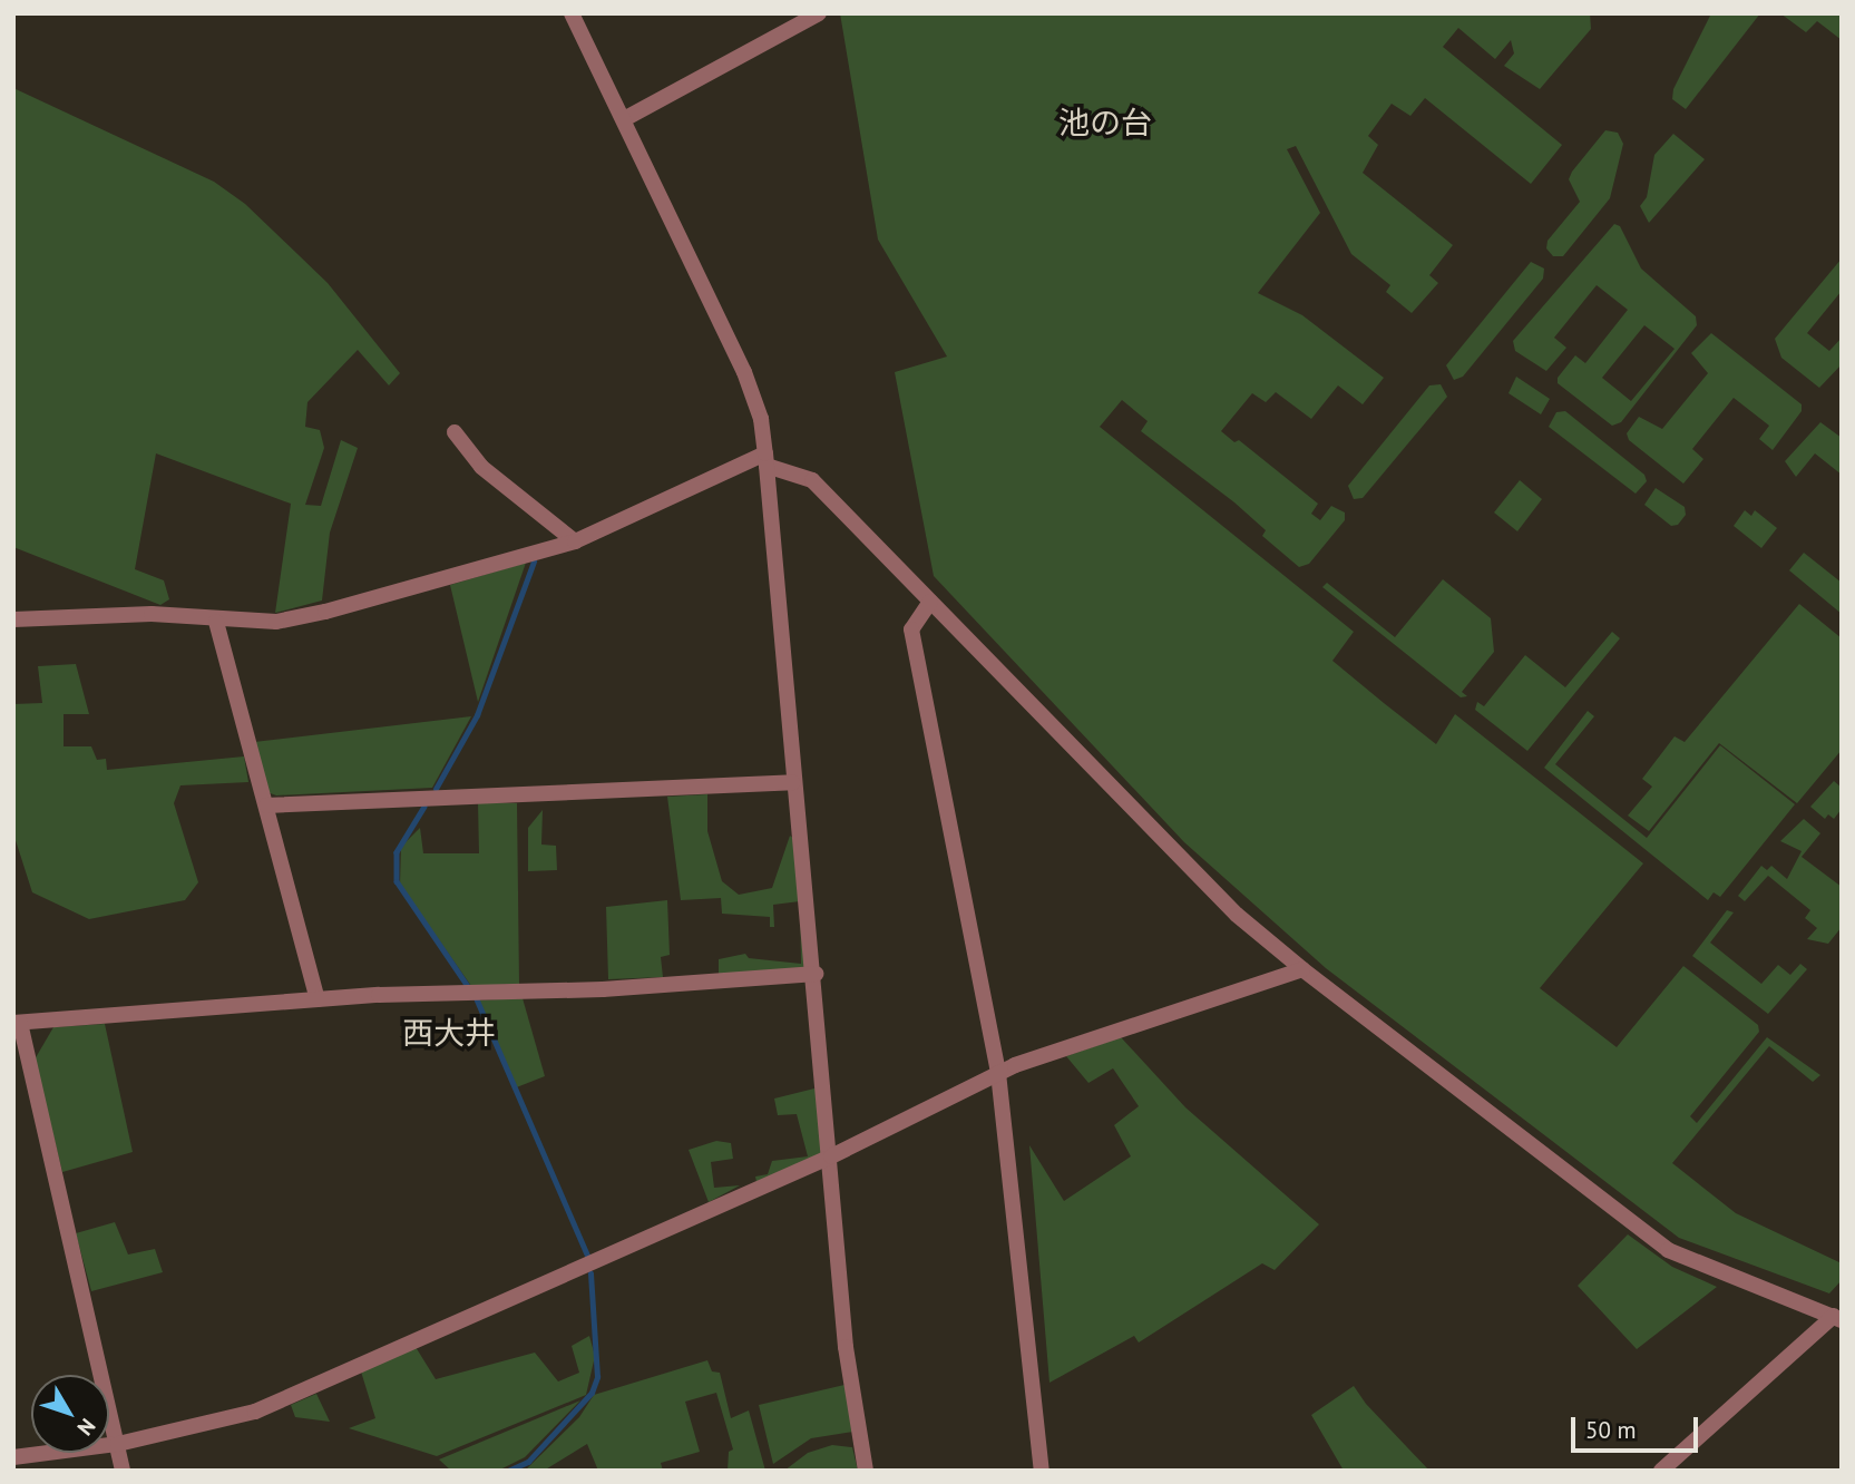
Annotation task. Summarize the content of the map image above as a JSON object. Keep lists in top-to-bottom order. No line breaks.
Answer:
{"districts":["池の台","西大井"],"scale_bar":"50 m","north":"bottom right"}
